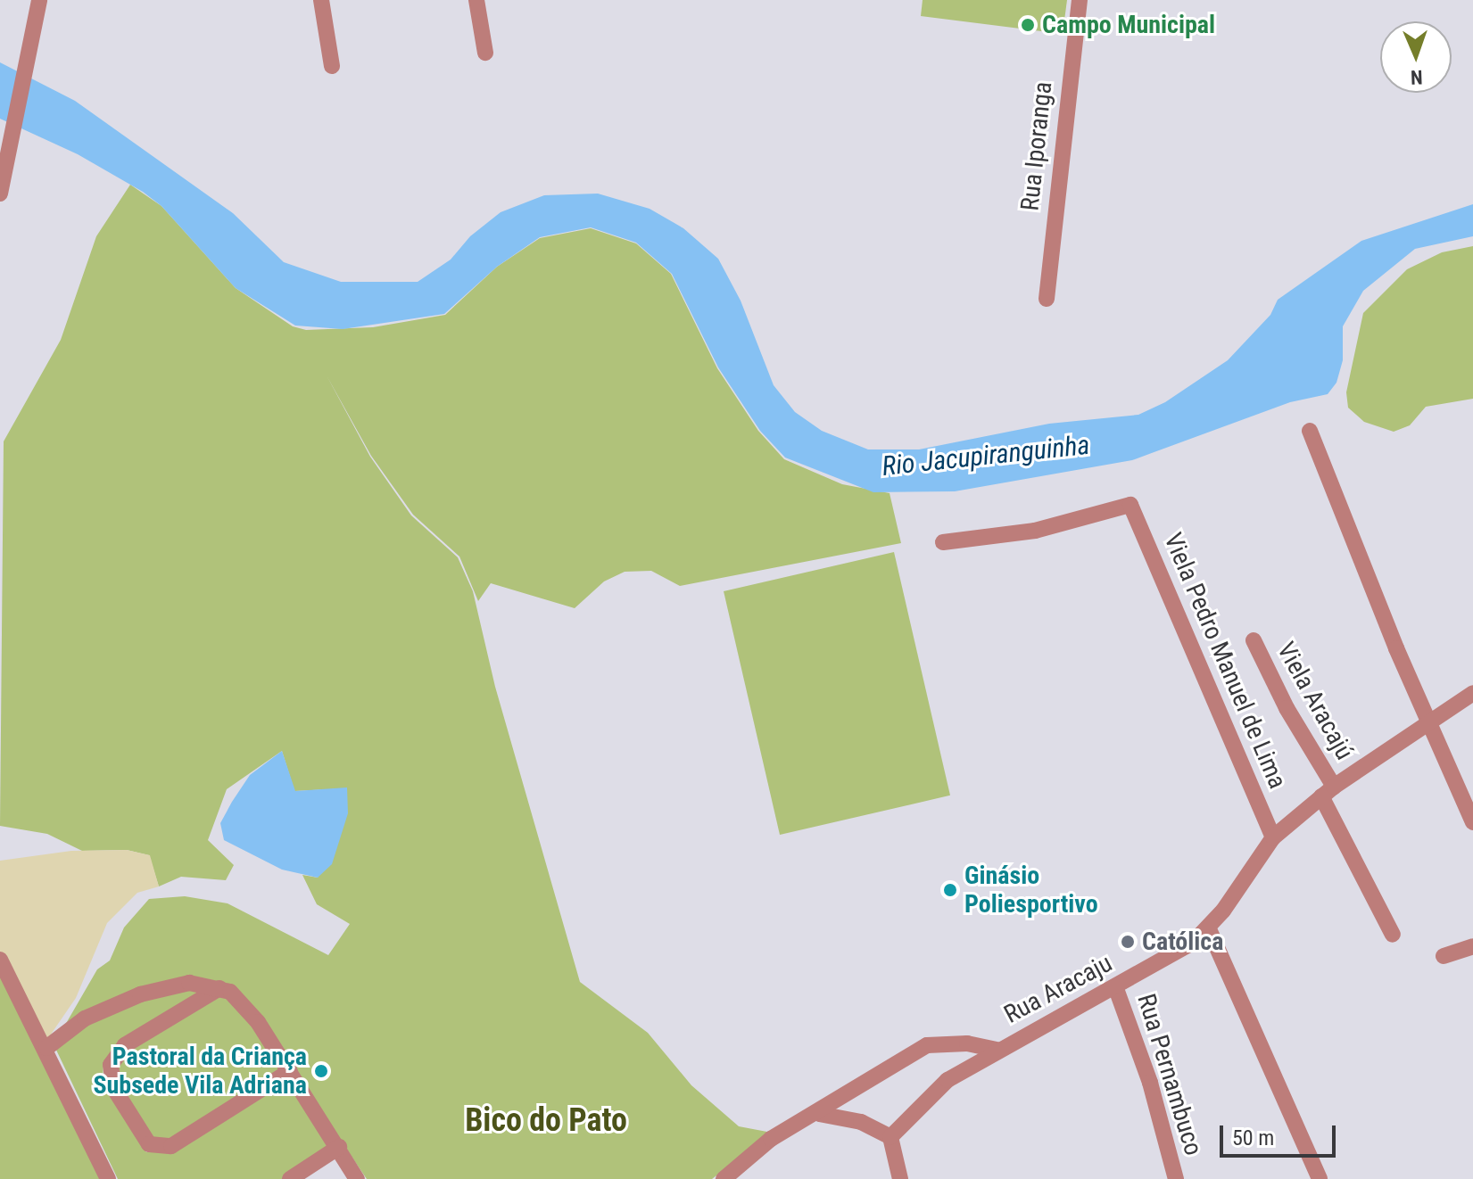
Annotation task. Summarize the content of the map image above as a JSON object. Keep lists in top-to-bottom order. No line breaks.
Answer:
{"streets":{"street":["Rua Iporanga","Viela Pedro Manuel de Lima","Viela Aracajú","Rua Aracaju","Rua Pernambuco"]},"crossings":[["Viela Pedro Manuel de Lima","Rua Aracaju"],["Viela Aracajú","Rua Aracaju"],["Rua Aracaju","Rua Pernambuco"]],"districts":["Bico do Pato"],"water":["Rio Jacupiranguinha"],"places":["Campo Municipal","Ginásio Poliesportivo","Católica","Pastoral da Criança Subsede Vila Adriana"],"scale_bar":"50 m","north":"bottom"}
